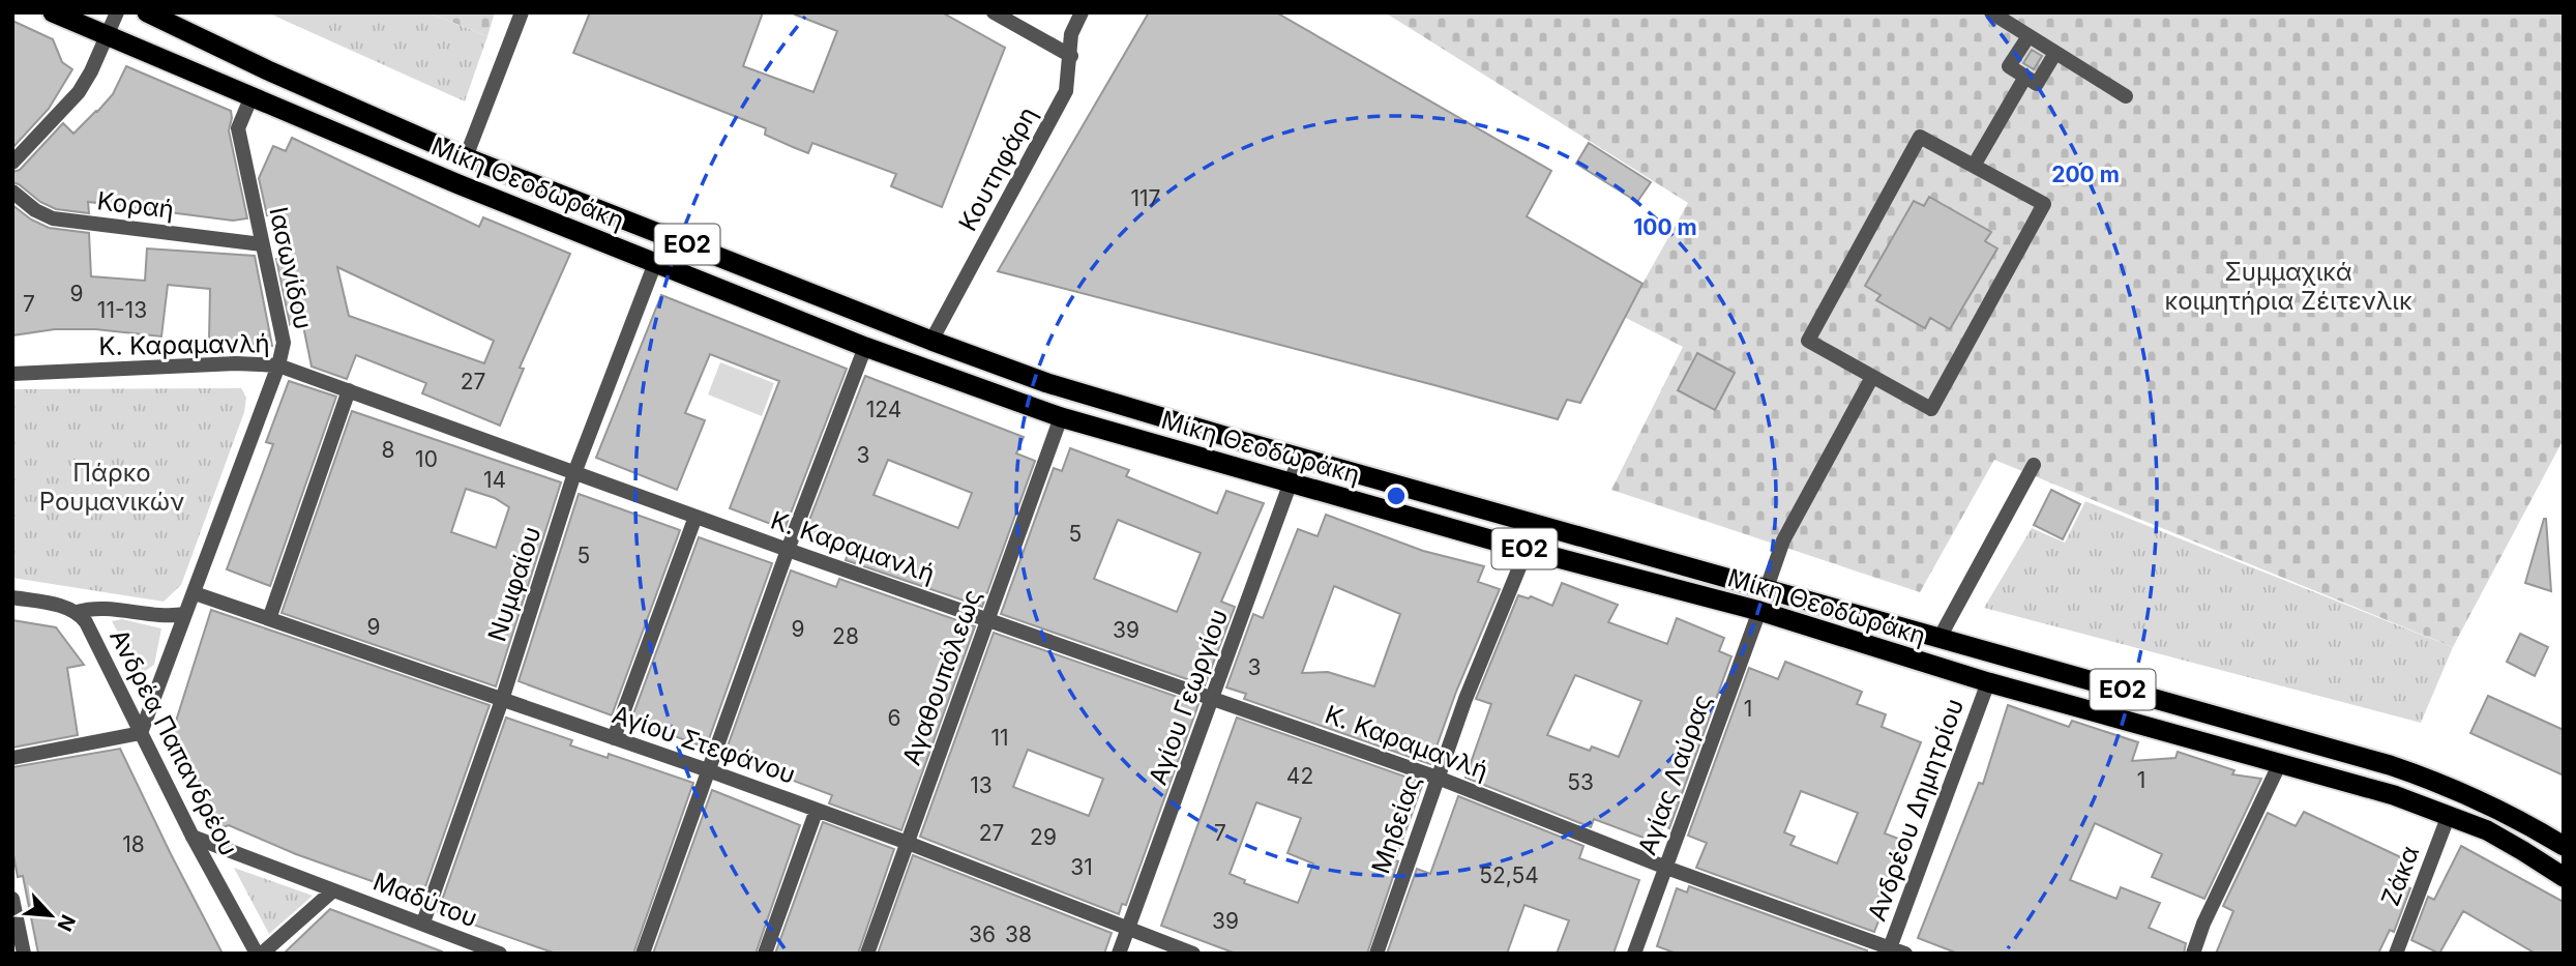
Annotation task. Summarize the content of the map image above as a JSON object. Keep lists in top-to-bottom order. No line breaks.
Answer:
{"streets":{"highway":["Μίκη Θεοδωράκη","ΕΟ2"],"street":["Κουτηφάρη","Κοραή","Ιασωνίδου","Κ. Καραμανλή","Νυμφαίου","Αγαθουπόλεως","Αγίου Γεωργίου","Ανδρέα Παπανδρέου","Αγίου Στεφάνου","Αγίας Λαύρας","Ανδρέου Δημητρίου","Μηδείας","Ζάκα","Μαδύτου"]},"crossings":[["Κουτηφάρη","Μίκη Θεοδωράκη"],["Μίκη Θεοδωράκη","Ιασωνίδου"],["Μίκη Θεοδωράκη","Νυμφαίου"],["Μίκη Θεοδωράκη","Αγαθουπόλεως"],["Μίκη Θεοδωράκη","Αγίου Γεωργίου"],["Μίκη Θεοδωράκη","Αγίας Λαύρας"],["Μίκη Θεοδωράκη","Ανδρέου Δημητρίου"],["Μίκη Θεοδωράκη","Μηδείας"],["Μίκη Θεοδωράκη","Ζάκα"],["Κοραή","Ιασωνίδου"],["Ιασωνίδου","Κ. Καραμανλή"],["Ιασωνίδου","Ανδρέα Παπανδρέου"],["Ιασωνίδου","Αγίου Στεφάνου"],["Κ. Καραμανλή","Νυμφαίου"],["Κ. Καραμανλή","Αγαθουπόλεως"],["Κ. Καραμανλή","Αγίου Γεωργίου"],["Κ. Καραμανλή","Αγίας Λαύρας"],["Κ. Καραμανλή","Ανδρέου Δημητρίου"],["Κ. Καραμανλή","Μηδείας"],["Νυμφαίου","Αγίου Στεφάνου"],["Νυμφαίου","Μαδύτου"],["Αγαθουπόλεως","Αγίου Στεφάνου"],["Αγίου Γεωργίου","Αγίου Στεφάνου"],["Ανδρέα Παπανδρέου","Μαδύτου"]],"parks":["Συμμαχικά κοιμητήρια Ζέιτενλικ","Πάρκο Ρουμανικών"],"house_numbers":["117","9","7","11-13","27","124","8","3","10","14","5","5","9","9","39","28","3","1","6","11","42","1","53","13","27","7","29","18","31","52,54","39","36","38"],"north":"bottom right","rings":["200 m","100 m"]}
